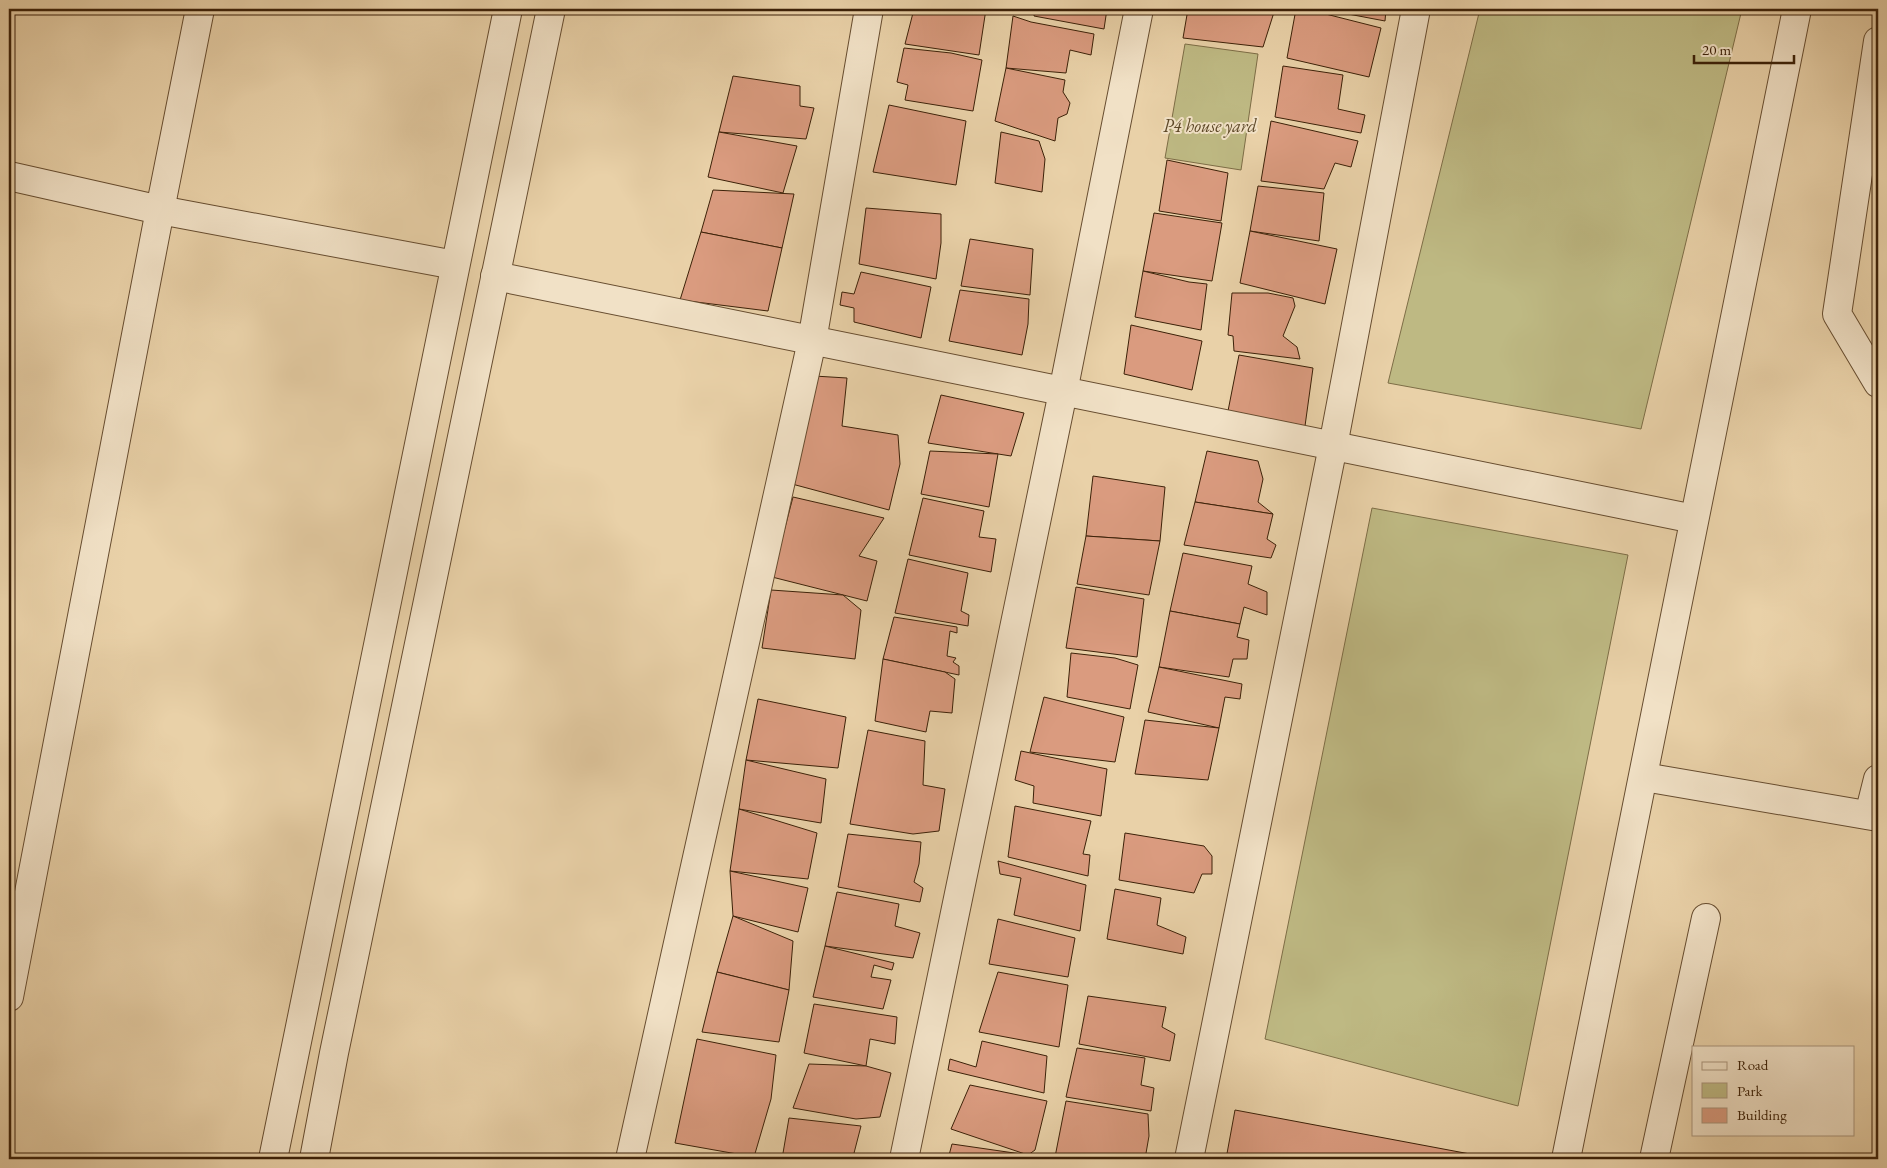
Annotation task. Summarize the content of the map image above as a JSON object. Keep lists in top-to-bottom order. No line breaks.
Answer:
{"parks":["P4 house yard"],"legend":["Road","Park","Building"],"scale_bar":"20 m"}
